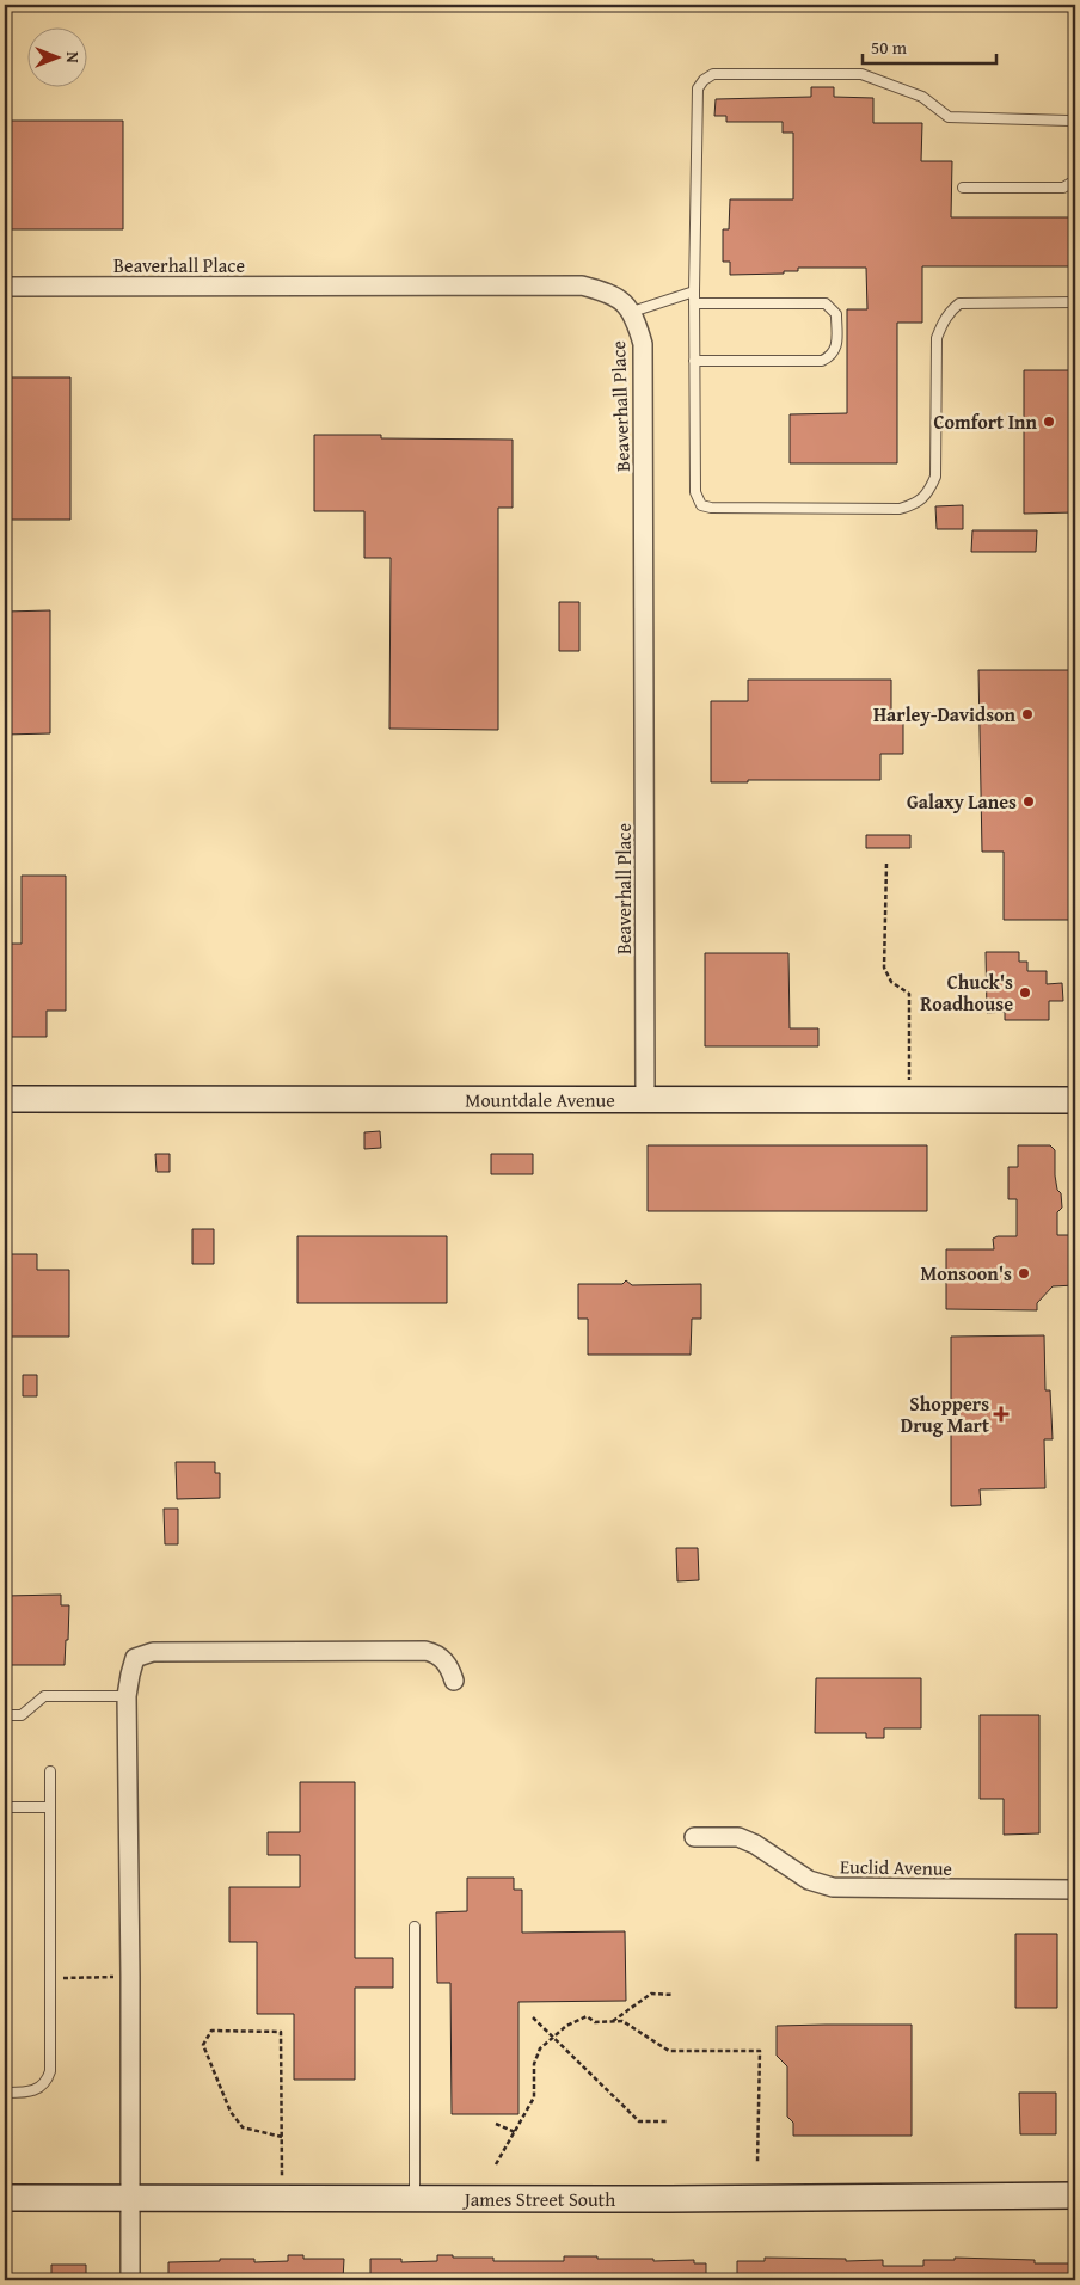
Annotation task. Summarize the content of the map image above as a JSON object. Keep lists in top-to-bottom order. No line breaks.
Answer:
{"streets":{"street":["Beaverhall Place","Mountdale Avenue","Euclid Avenue","James Street South"]},"crossings":[["Beaverhall Place","Mountdale Avenue"]],"places":{"other":["Comfort Inn","Harley-Davidson","Galaxy Lanes","Chuck's Roadhouse","Monsoon's"],"health":["Shoppers Drug Mart"]},"scale_bar":"50 m","north":"right"}
